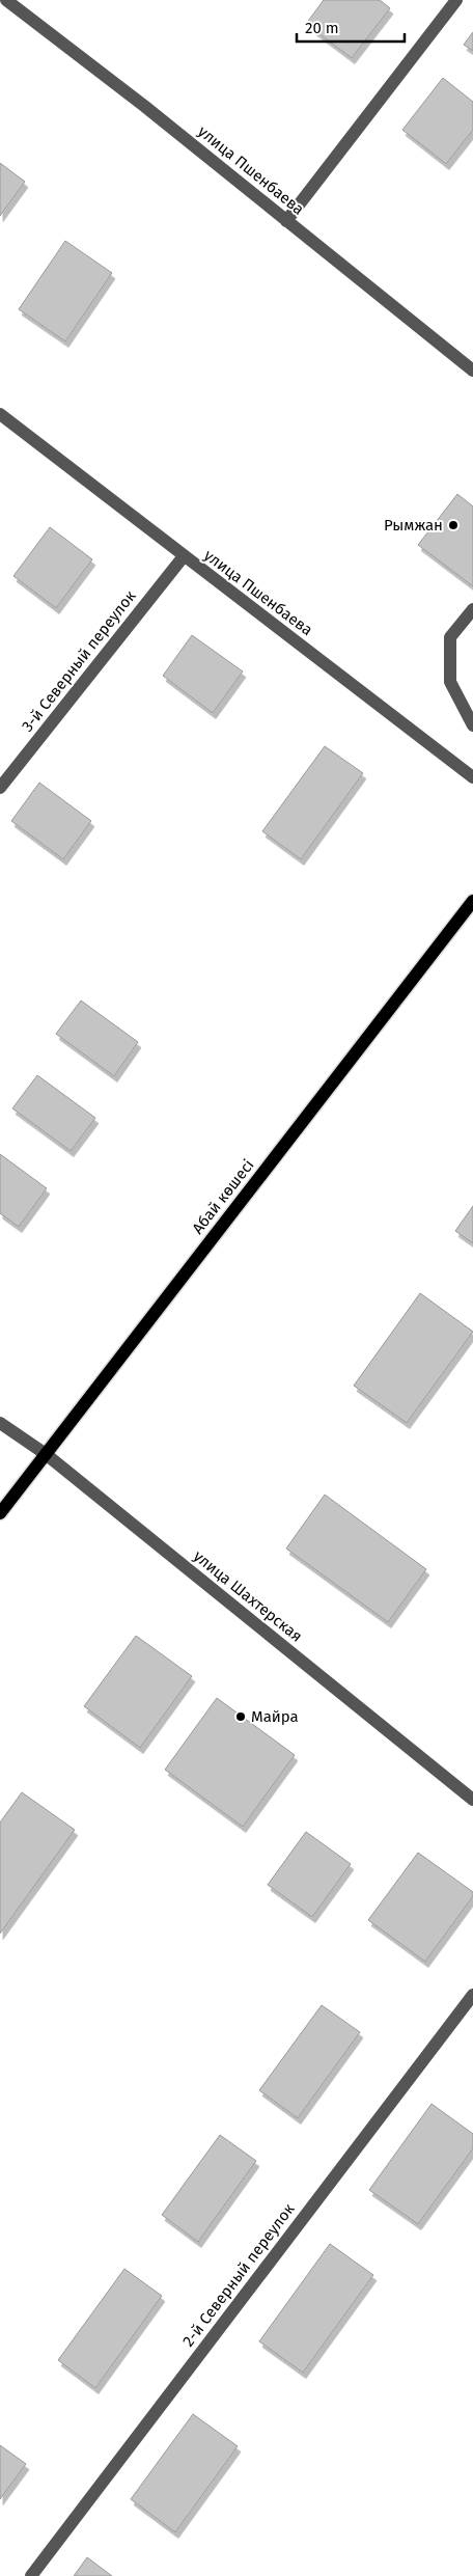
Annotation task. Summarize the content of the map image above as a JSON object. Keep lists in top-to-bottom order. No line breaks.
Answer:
{"streets":{"main road":["Абай көшесі"],"street":["улица Пшенбаева","3-й Северный переулок","улица Шахтерская","2-й Северный переулок"]},"crossings":[["улица Пшенбаева","3-й Северный переулок"],["Абай көшесі","улица Шахтерская"]],"places":["Рымжан","Майра"],"scale_bar":"20 m"}
